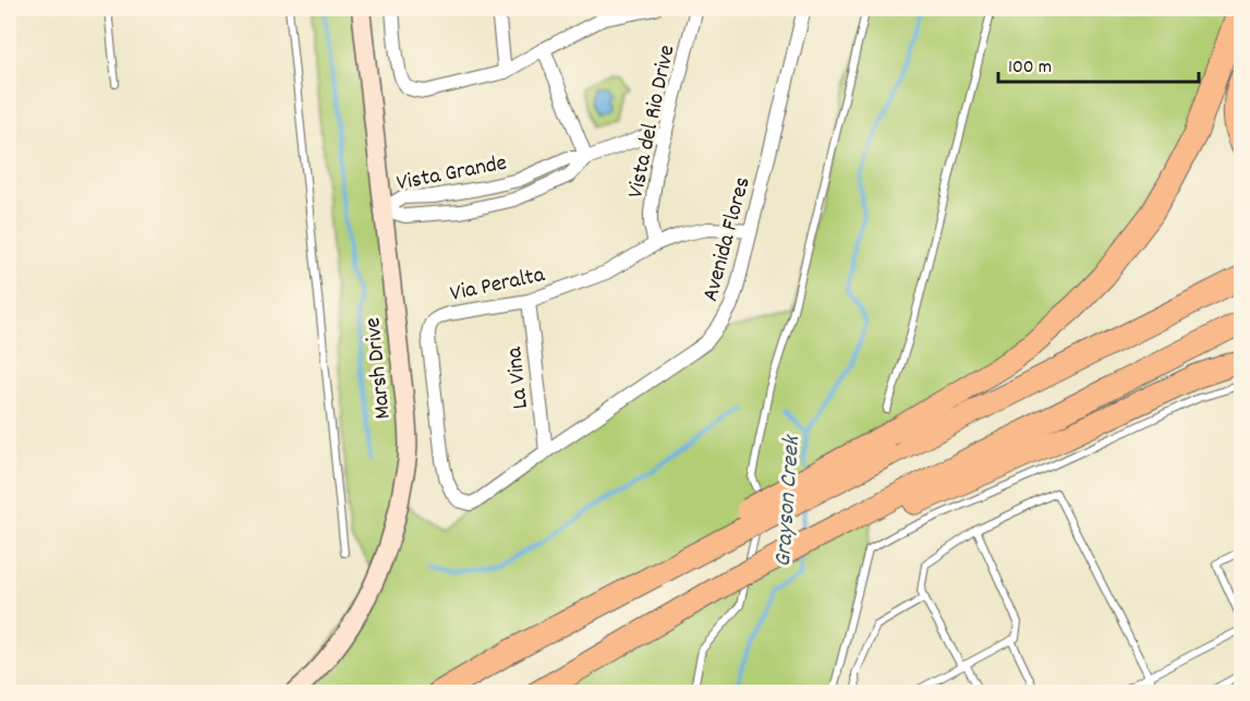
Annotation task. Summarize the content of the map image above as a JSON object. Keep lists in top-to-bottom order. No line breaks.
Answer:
{"streets":{"street":["Vista del Rio Drive","Vista Grande","Avenida Flores","Via Peralta","Marsh Drive","La Vina"]},"crossings":[["Vista del Rio Drive","Vista Grande"],["Vista del Rio Drive","Via Peralta"],["Vista Grande","Marsh Drive"],["Avenida Flores","Via Peralta"],["Avenida Flores","La Vina"],["Via Peralta","La Vina"]],"water":["Grayson Creek"],"scale_bar":"100 m"}
